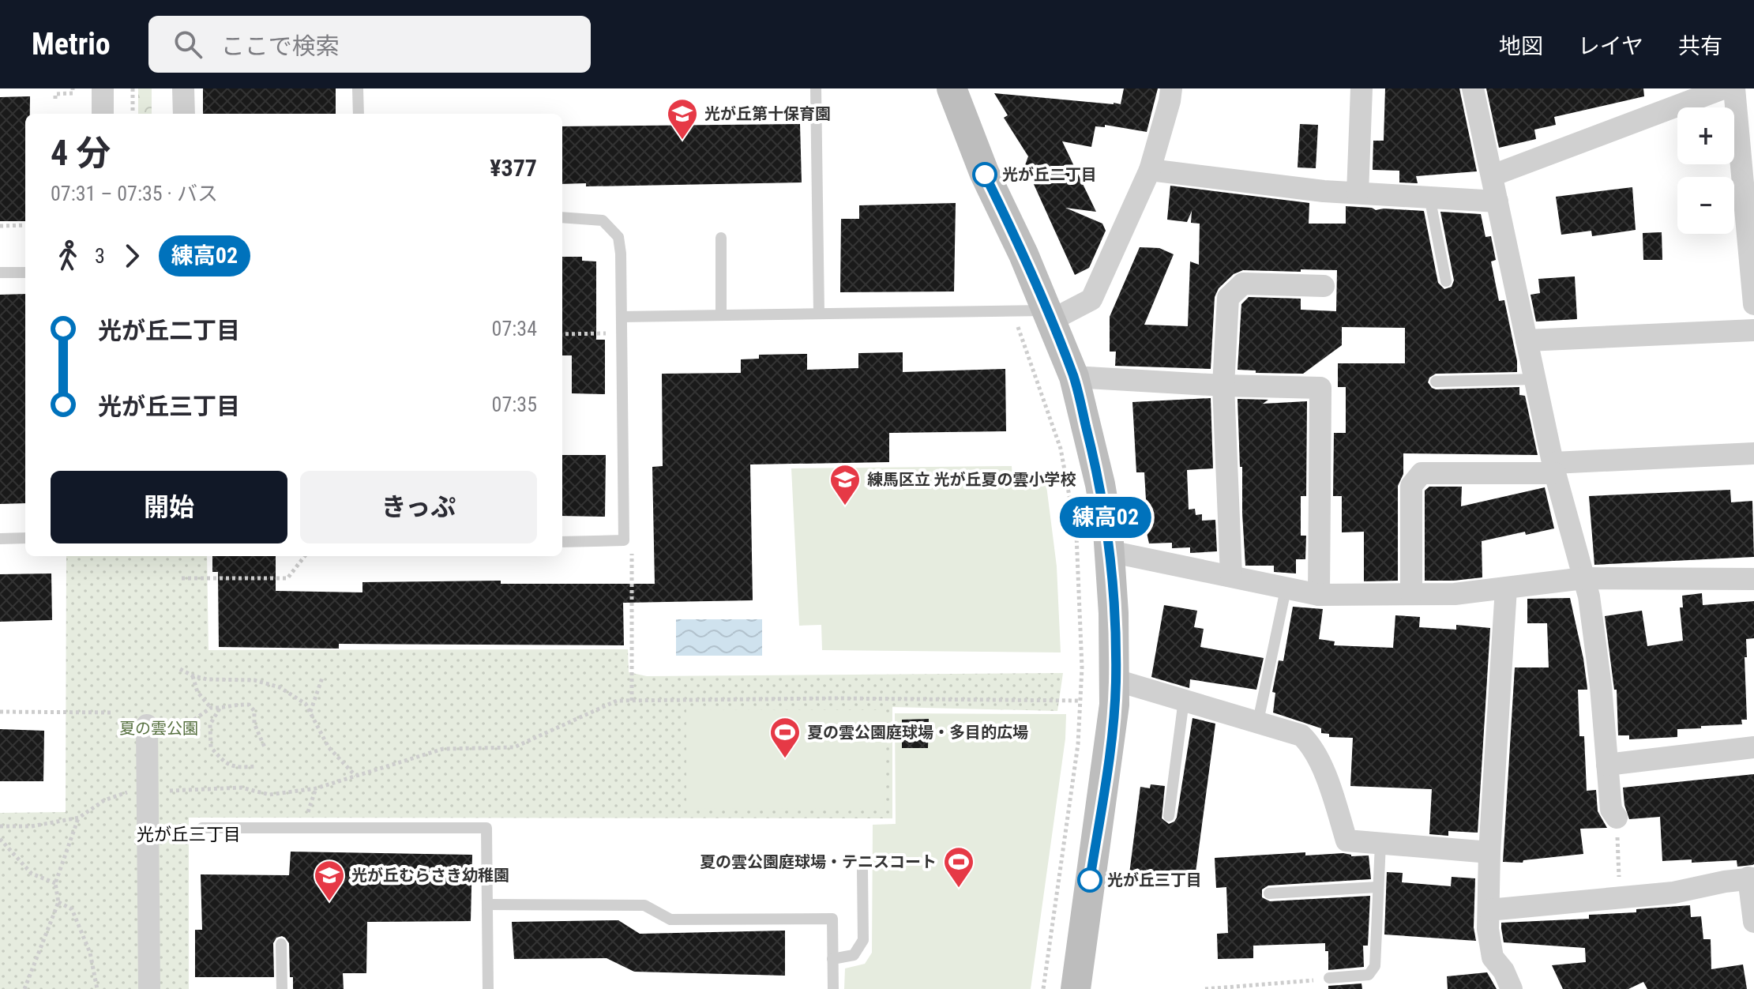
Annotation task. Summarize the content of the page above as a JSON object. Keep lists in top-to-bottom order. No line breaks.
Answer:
{"districts":["光が丘三丁目"],"parks":["夏の雲公園"],"places":{"school or university":["光が丘第十保育園","練馬区立 光が丘夏の雲小学校","光が丘むらさき幼稚園"],"other":["光が丘二丁目","光が丘三丁目"],"sports":["夏の雲公園庭球場・多目的広場","夏の雲公園庭球場・テニスコート"]},"lines":["bus line 練高02"],"page":{"header":"Metrio","search":"ここで検索","nav":["地図","レイヤ","共有"],"on_map":"練高02","map_buttons":["+","−"],"heading":["4 分","07:31 – 07:35 · バス","¥377"],"legs":["3","練高02"],"list":[{"name":"光が丘二丁目","value":"07:34"},{"name":"光が丘三丁目","value":"07:35"}],"buttons":["開始","きっぷ"]}}
